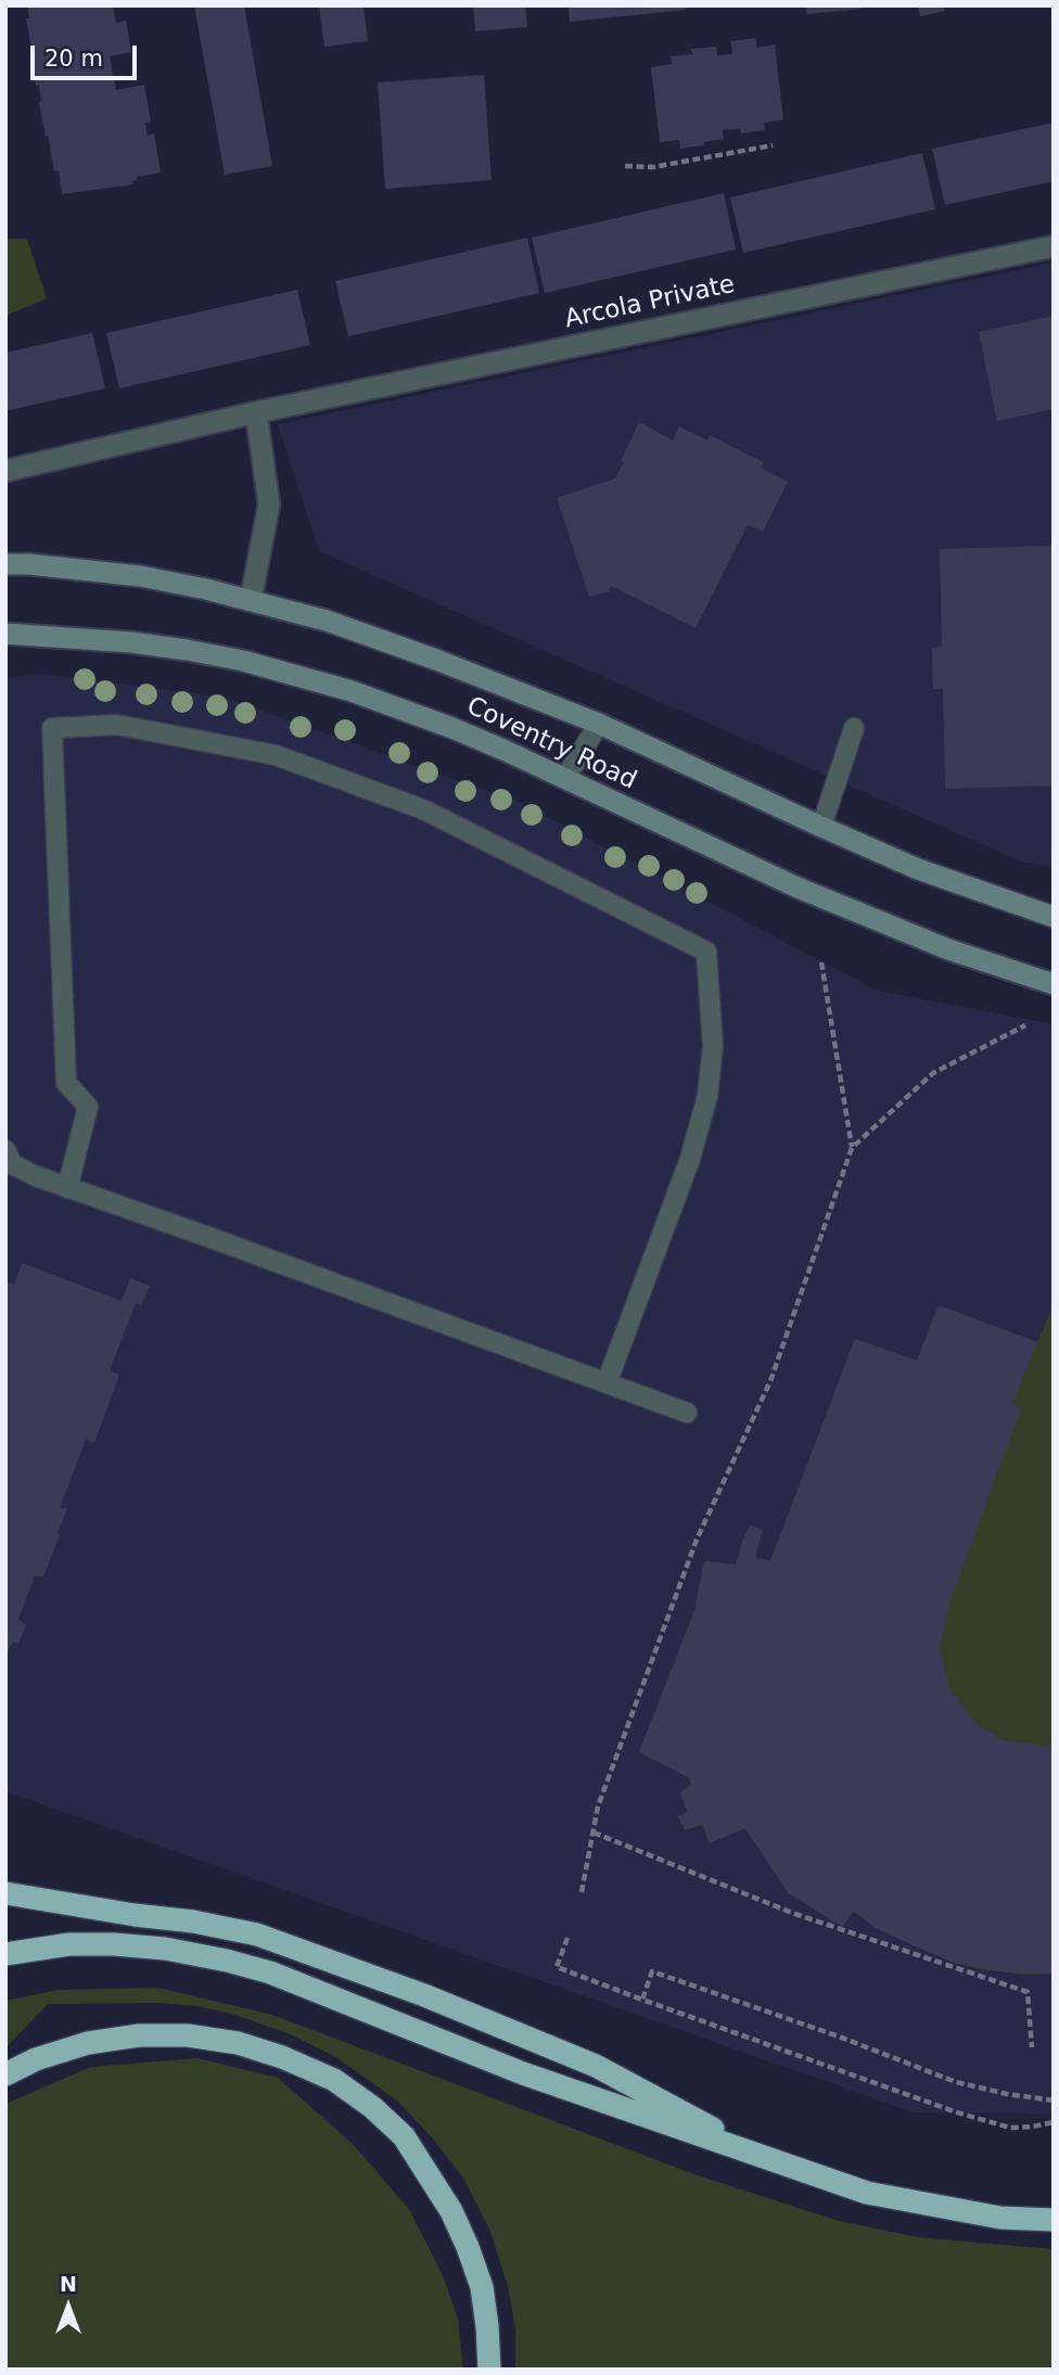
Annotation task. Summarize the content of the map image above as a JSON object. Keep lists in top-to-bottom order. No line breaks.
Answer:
{"streets":{"main road":["Coventry Road"],"street":["Arcola Private"]},"scale_bar":"20 m","north":"top"}
